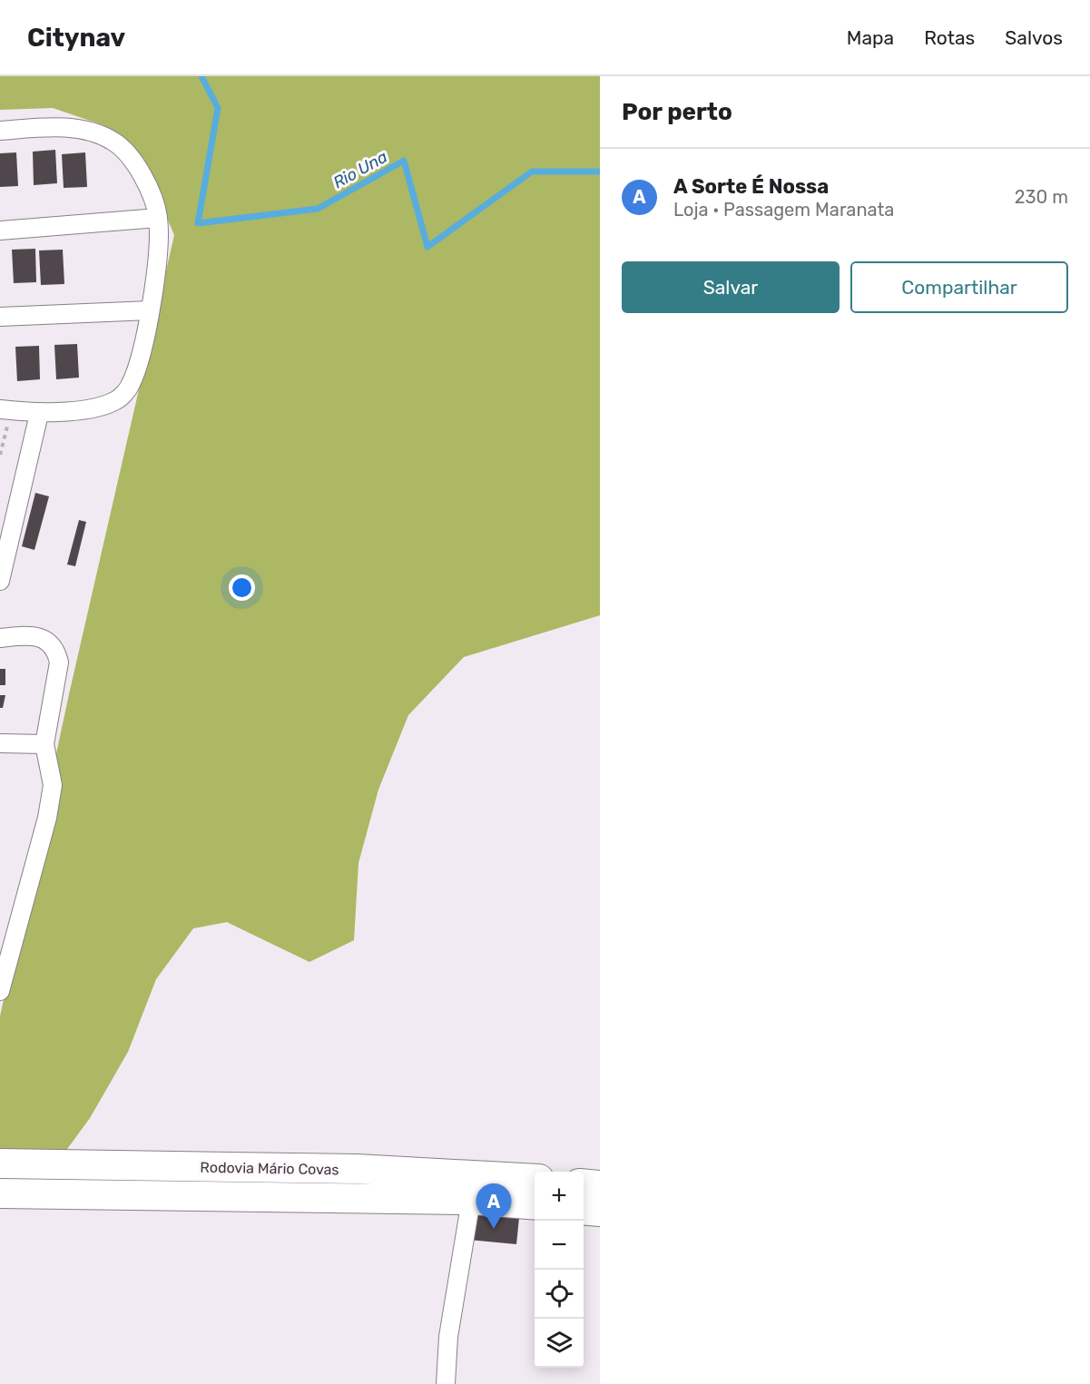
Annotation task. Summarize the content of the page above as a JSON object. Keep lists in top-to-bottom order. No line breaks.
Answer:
{"streets":{"main road":["Rodovia Mário Covas"]},"water":["Rio Una"],"page":{"header":"Citynav","nav":["Mapa","Rotas","Salvos"],"heading":"Por perto","list":[{"mark":"A","name":"A Sorte É Nossa","note":"Loja · Passagem Maranata","value":"230 m"}],"buttons":["Salvar","Compartilhar"],"map_buttons":["+","−"],"pins":"A"}}
